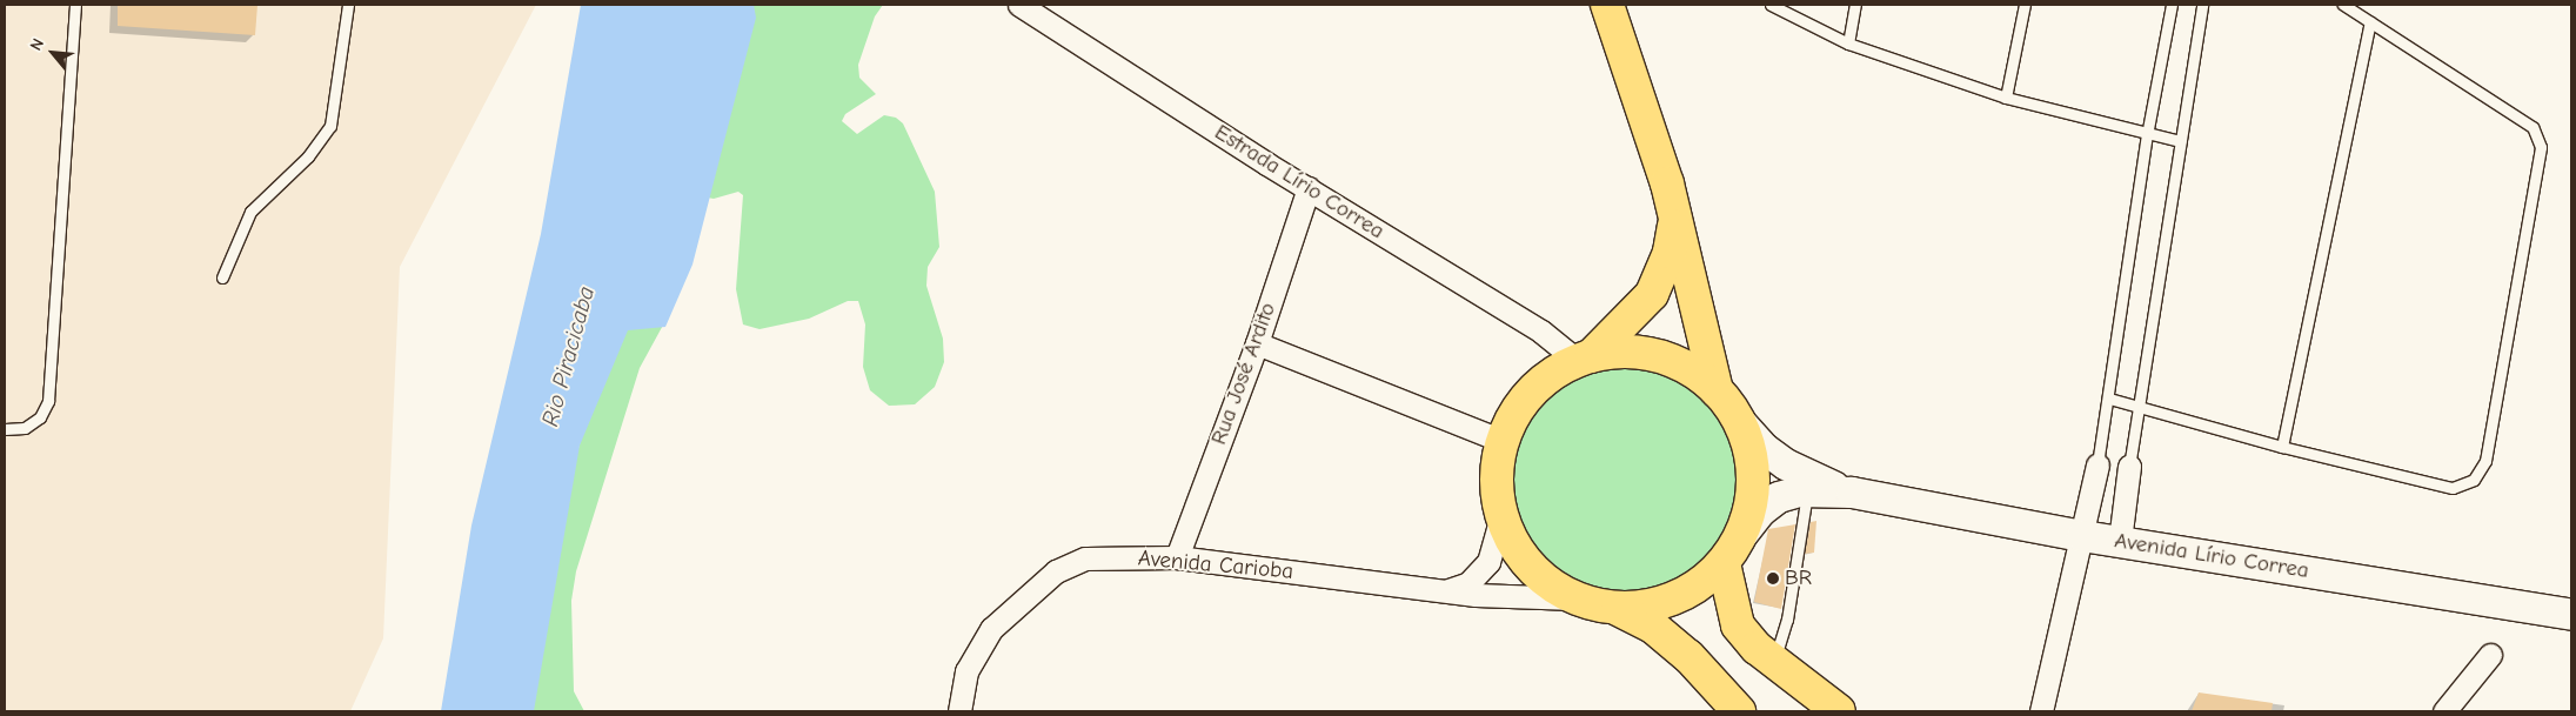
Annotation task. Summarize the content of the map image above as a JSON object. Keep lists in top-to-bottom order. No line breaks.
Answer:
{"streets":{"main road":["Avenida Lírio Correa"],"street":["Estrada Lírio Correa","Rua José Ardito","Avenida Carioba"]},"crossings":[["Estrada Lírio Correa","Rua José Ardito"],["Rua José Ardito","Avenida Carioba"]],"water":["Rio Piracicaba"],"places":["BR"],"north":"top left"}
